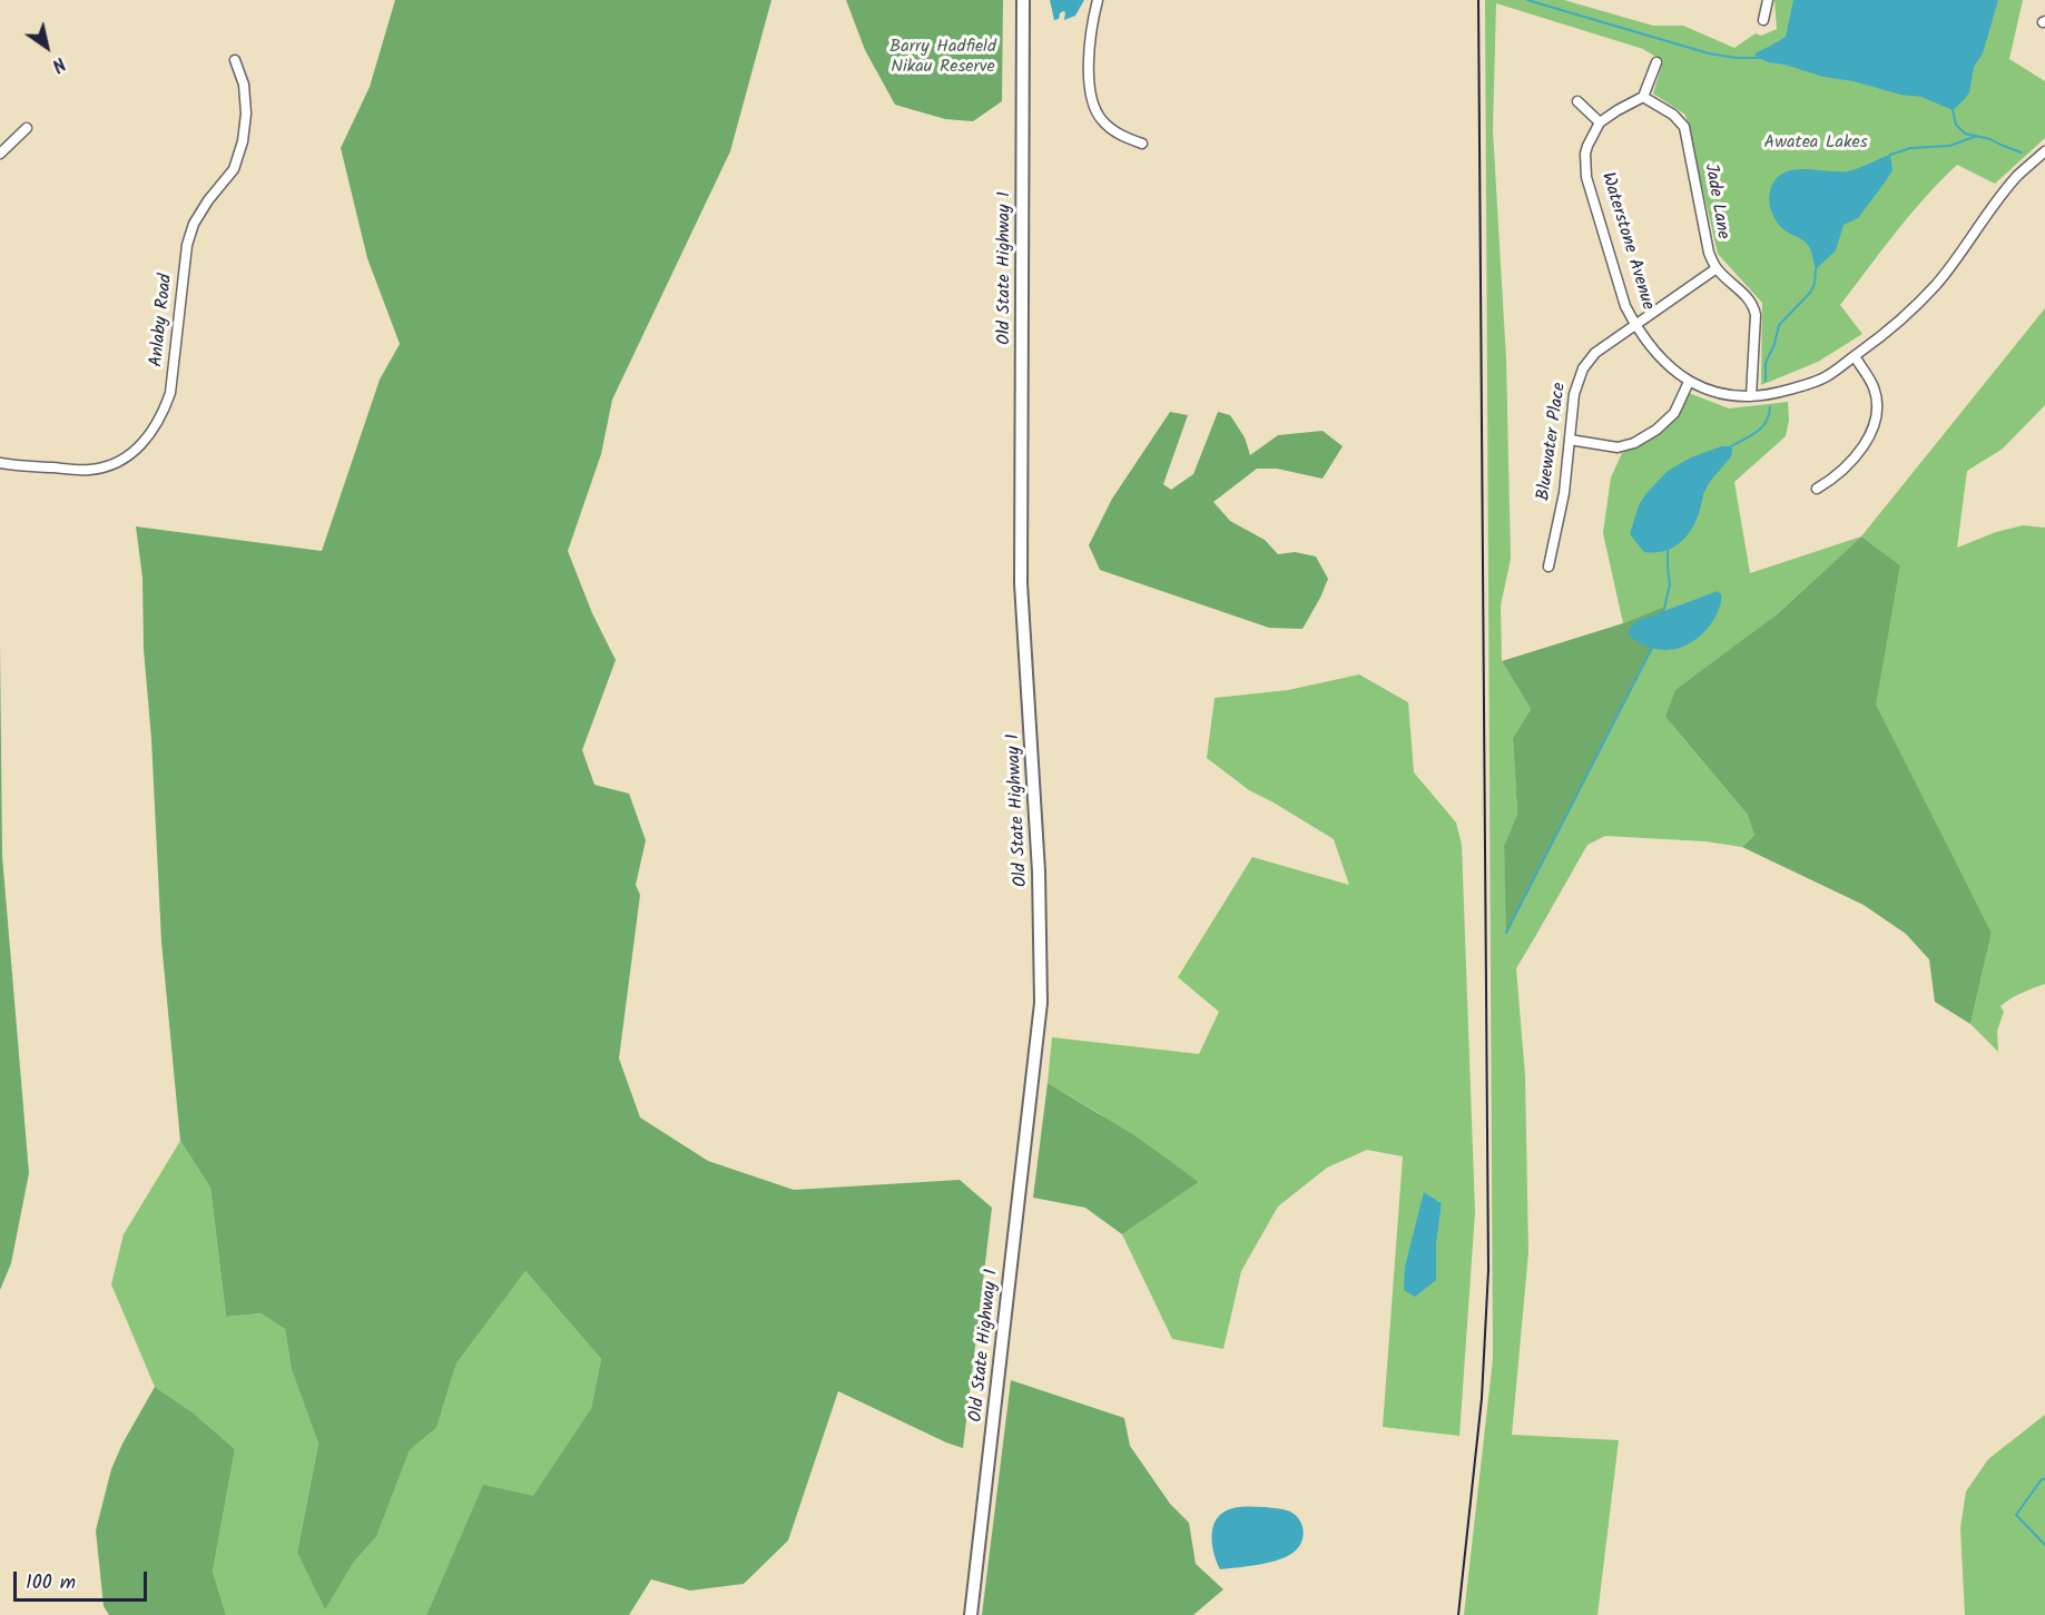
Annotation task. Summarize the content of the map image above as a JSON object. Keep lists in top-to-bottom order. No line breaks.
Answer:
{"streets":{"main road":["Old State Highway 1"],"street":["Jade Lane","Waterstone Avenue","Anlaby Road","Bluewater Place"]},"crossings":[["Jade Lane","Waterstone Avenue"],["Jade Lane","Bluewater Place"],["Waterstone Avenue","Bluewater Place"]],"parks":["Barry Hadfield Nikau Reserve","Awatea Lakes"],"scale_bar":"100 m","north":"bottom right"}
